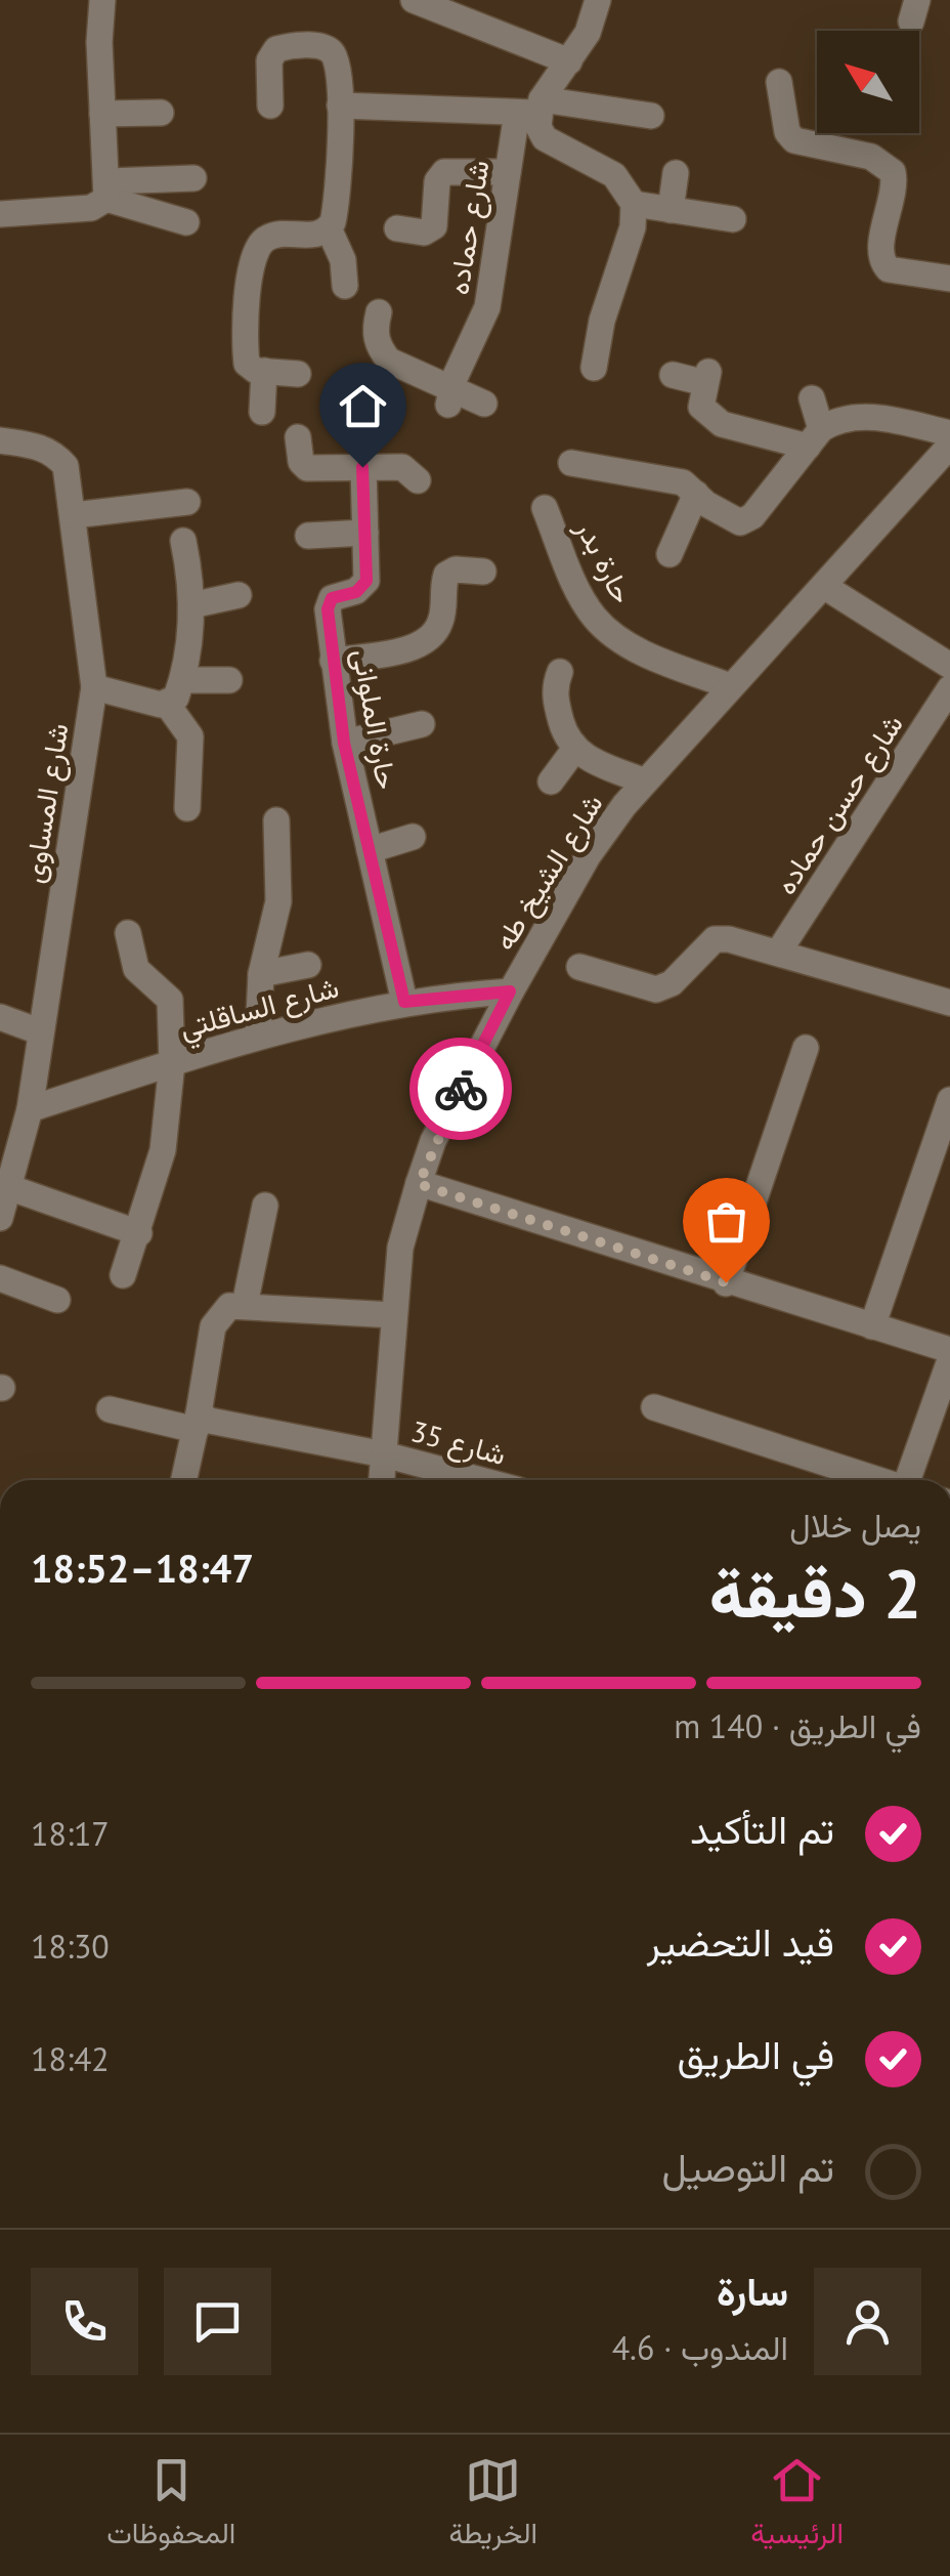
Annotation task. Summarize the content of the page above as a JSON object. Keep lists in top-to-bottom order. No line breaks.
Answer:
{"streets":{"street":["شارع حماده","حارة بدر","حارة الملوانى","شارع المساوى","شارع حسن حماده","شارع الشيخ طه","شارع الساقلتي","شارع 35"]},"crossings":[["حارة بدر","شارع الشيخ طه"],["حارة الملوانى","شارع الساقلتي"],["شارع المساوى","شارع الساقلتي"],["شارع الشيخ طه","شارع الساقلتي"],["شارع الشيخ طه","شارع 35"]],"north":"top left","page":{"heading":["2 دقيقة","يصل خلال","18:47–18:52"],"panel":["سارة","المندوب · 4.6"],"bar":"في الطريق · 140 m","list":[["تم التأكيد","18:17"],["قيد التحضير","18:30"],["في الطريق","18:42"],"تم التوصيل"],"tabs":["الرئيسية","الخريطة","المحفوظات"]}}
